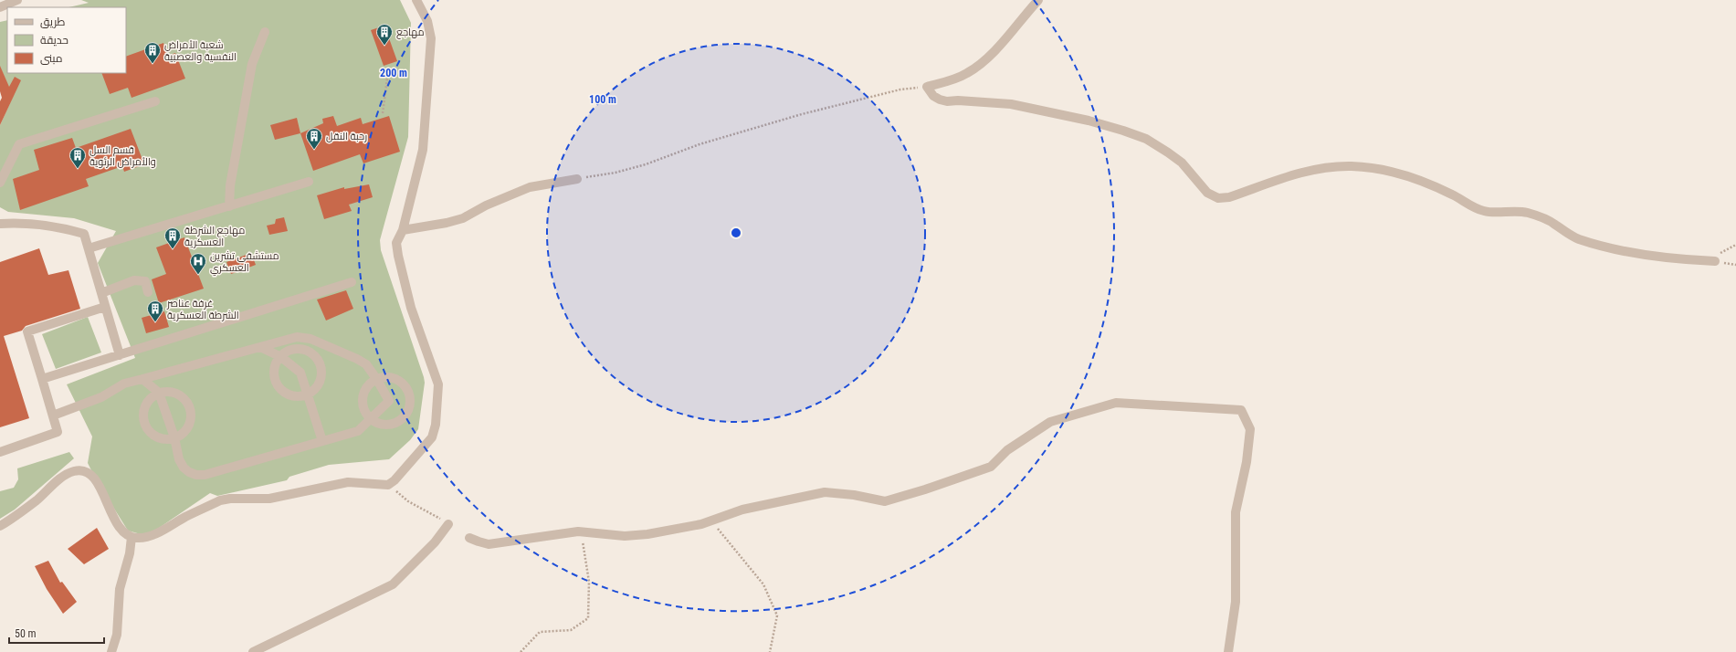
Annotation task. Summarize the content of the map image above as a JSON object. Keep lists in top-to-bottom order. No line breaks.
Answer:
{"places":{"building":["مهاجع","شعبة الأمراض النفسية والعصبية","رحبة النقل","قسم السل والأمراض الرئوية","مهاجع الشرطة العسكرية","غرفة عناصر الشرطة العسكرية"],"hospital":["مستشفى تشرين العسكري"]},"legend":["طريق","حديقة","مبنى"],"scale_bar":"50 m","rings":["200 m","100 m"]}
